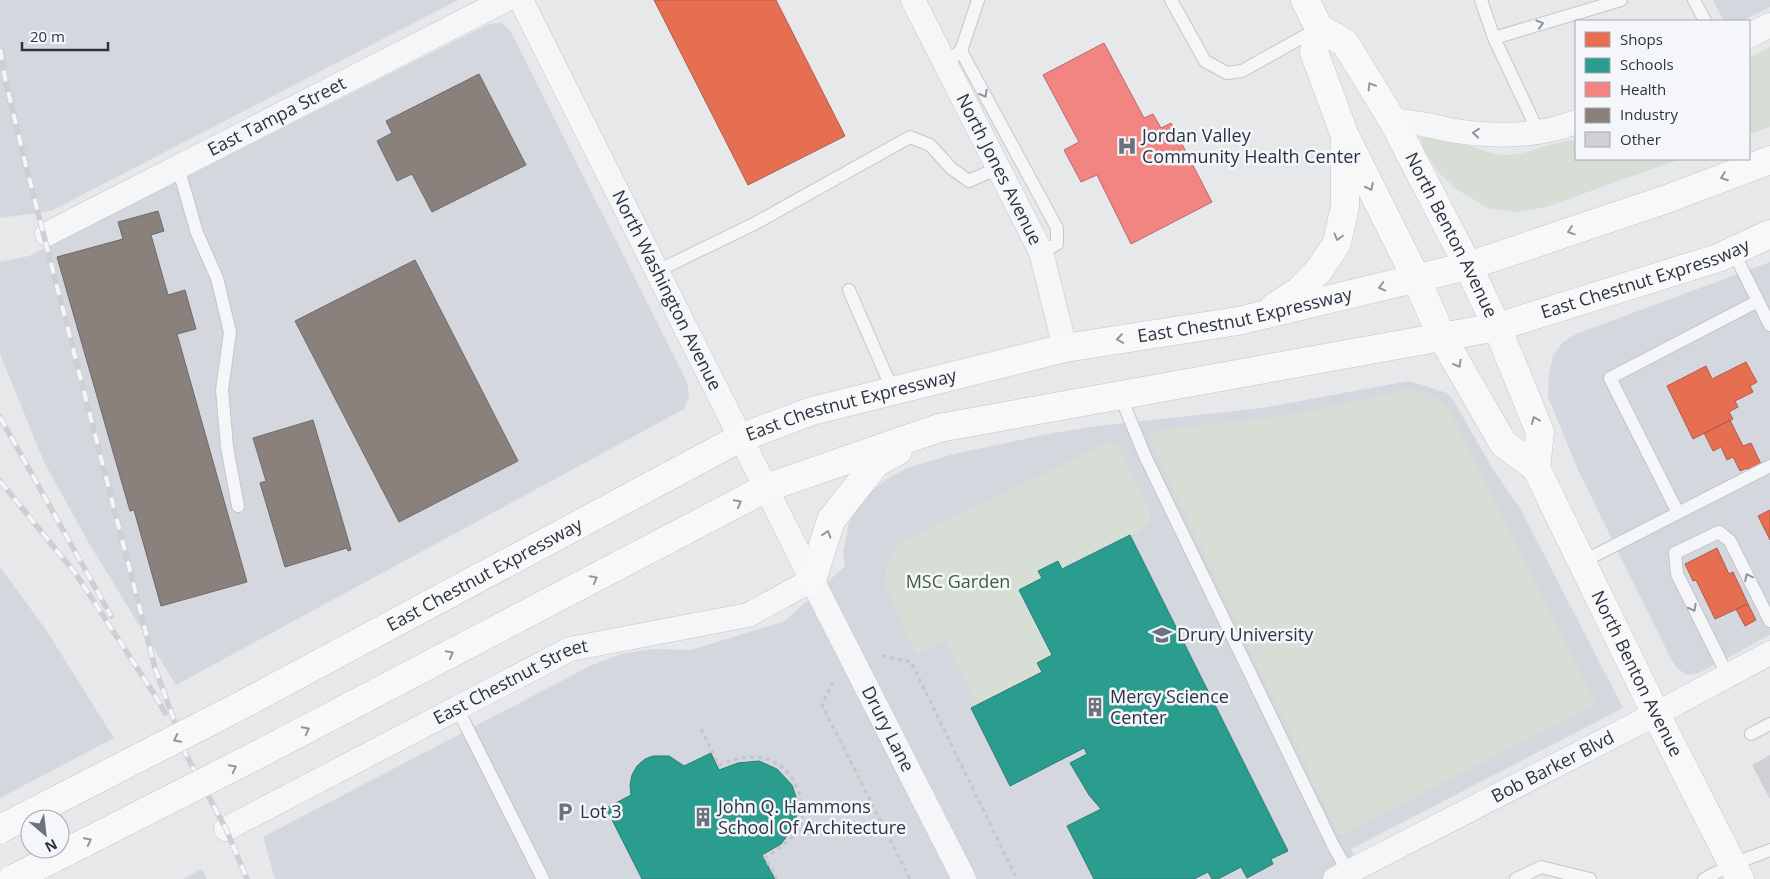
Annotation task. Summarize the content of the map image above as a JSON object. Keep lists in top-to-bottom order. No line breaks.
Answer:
{"streets":{"main road":["North Benton Avenue","East Chestnut Expressway"],"street":["East Tampa Street","North Jones Avenue","North Washington Avenue","East Chestnut Street","Drury Lane","Bob Barker Blvd"]},"crossings":[["North Jones Avenue","East Chestnut Expressway"],["North Benton Avenue","East Chestnut Expressway"],["North Benton Avenue","Bob Barker Blvd"],["East Chestnut Expressway","North Washington Avenue"],["North Washington Avenue","East Chestnut Street"],["North Washington Avenue","Drury Lane"],["East Chestnut Street","Drury Lane"]],"parks":["MSC Garden"],"places":{"hospital":["Jordan Valley Community Health Center"],"school or university":["Drury University"],"building":["Mercy Science Center","John Q. Hammons School Of Architecture"],"parking":["Lot 3"]},"legend":["Shops","Schools","Health","Industry","Other"],"scale_bar":"20 m","north":"bottom right"}
